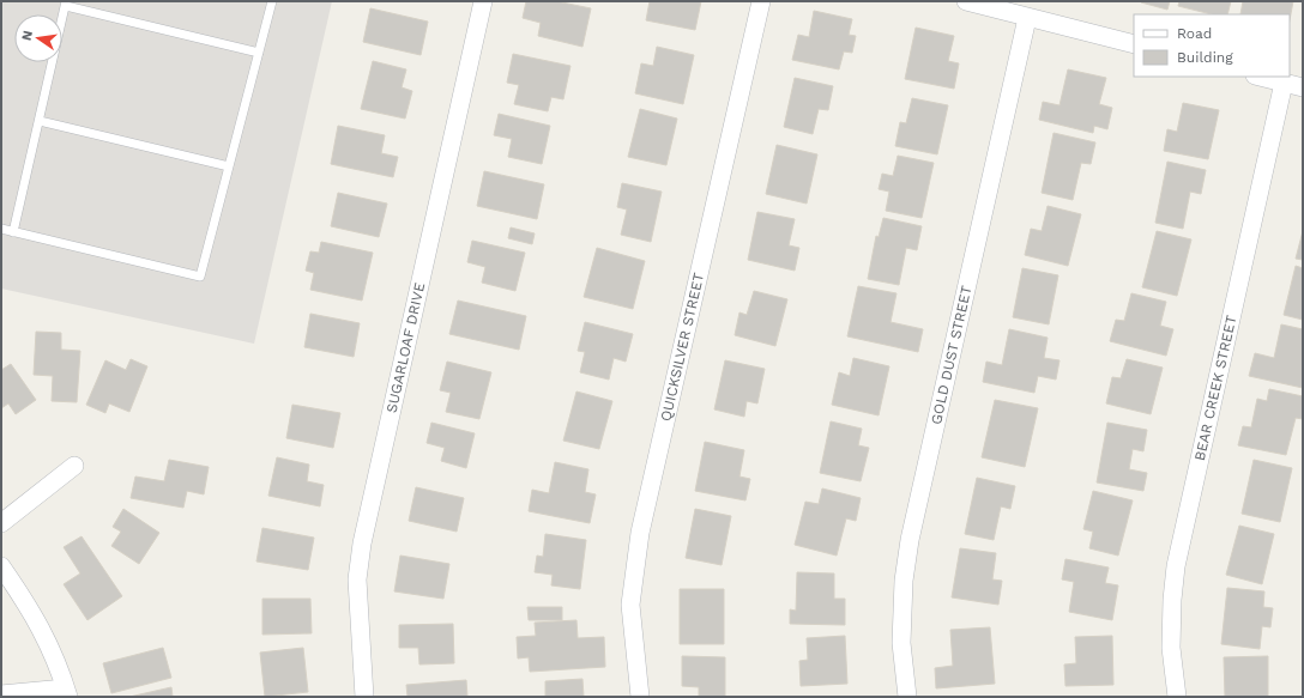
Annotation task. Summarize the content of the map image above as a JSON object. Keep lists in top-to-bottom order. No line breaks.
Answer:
{"streets":{"street":["SUGARLOAF DRIVE","QUICKSILVER STREET","GOLD DUST STREET","BEAR CREEK STREET"]},"legend":["Road","Building"],"north":"left"}
